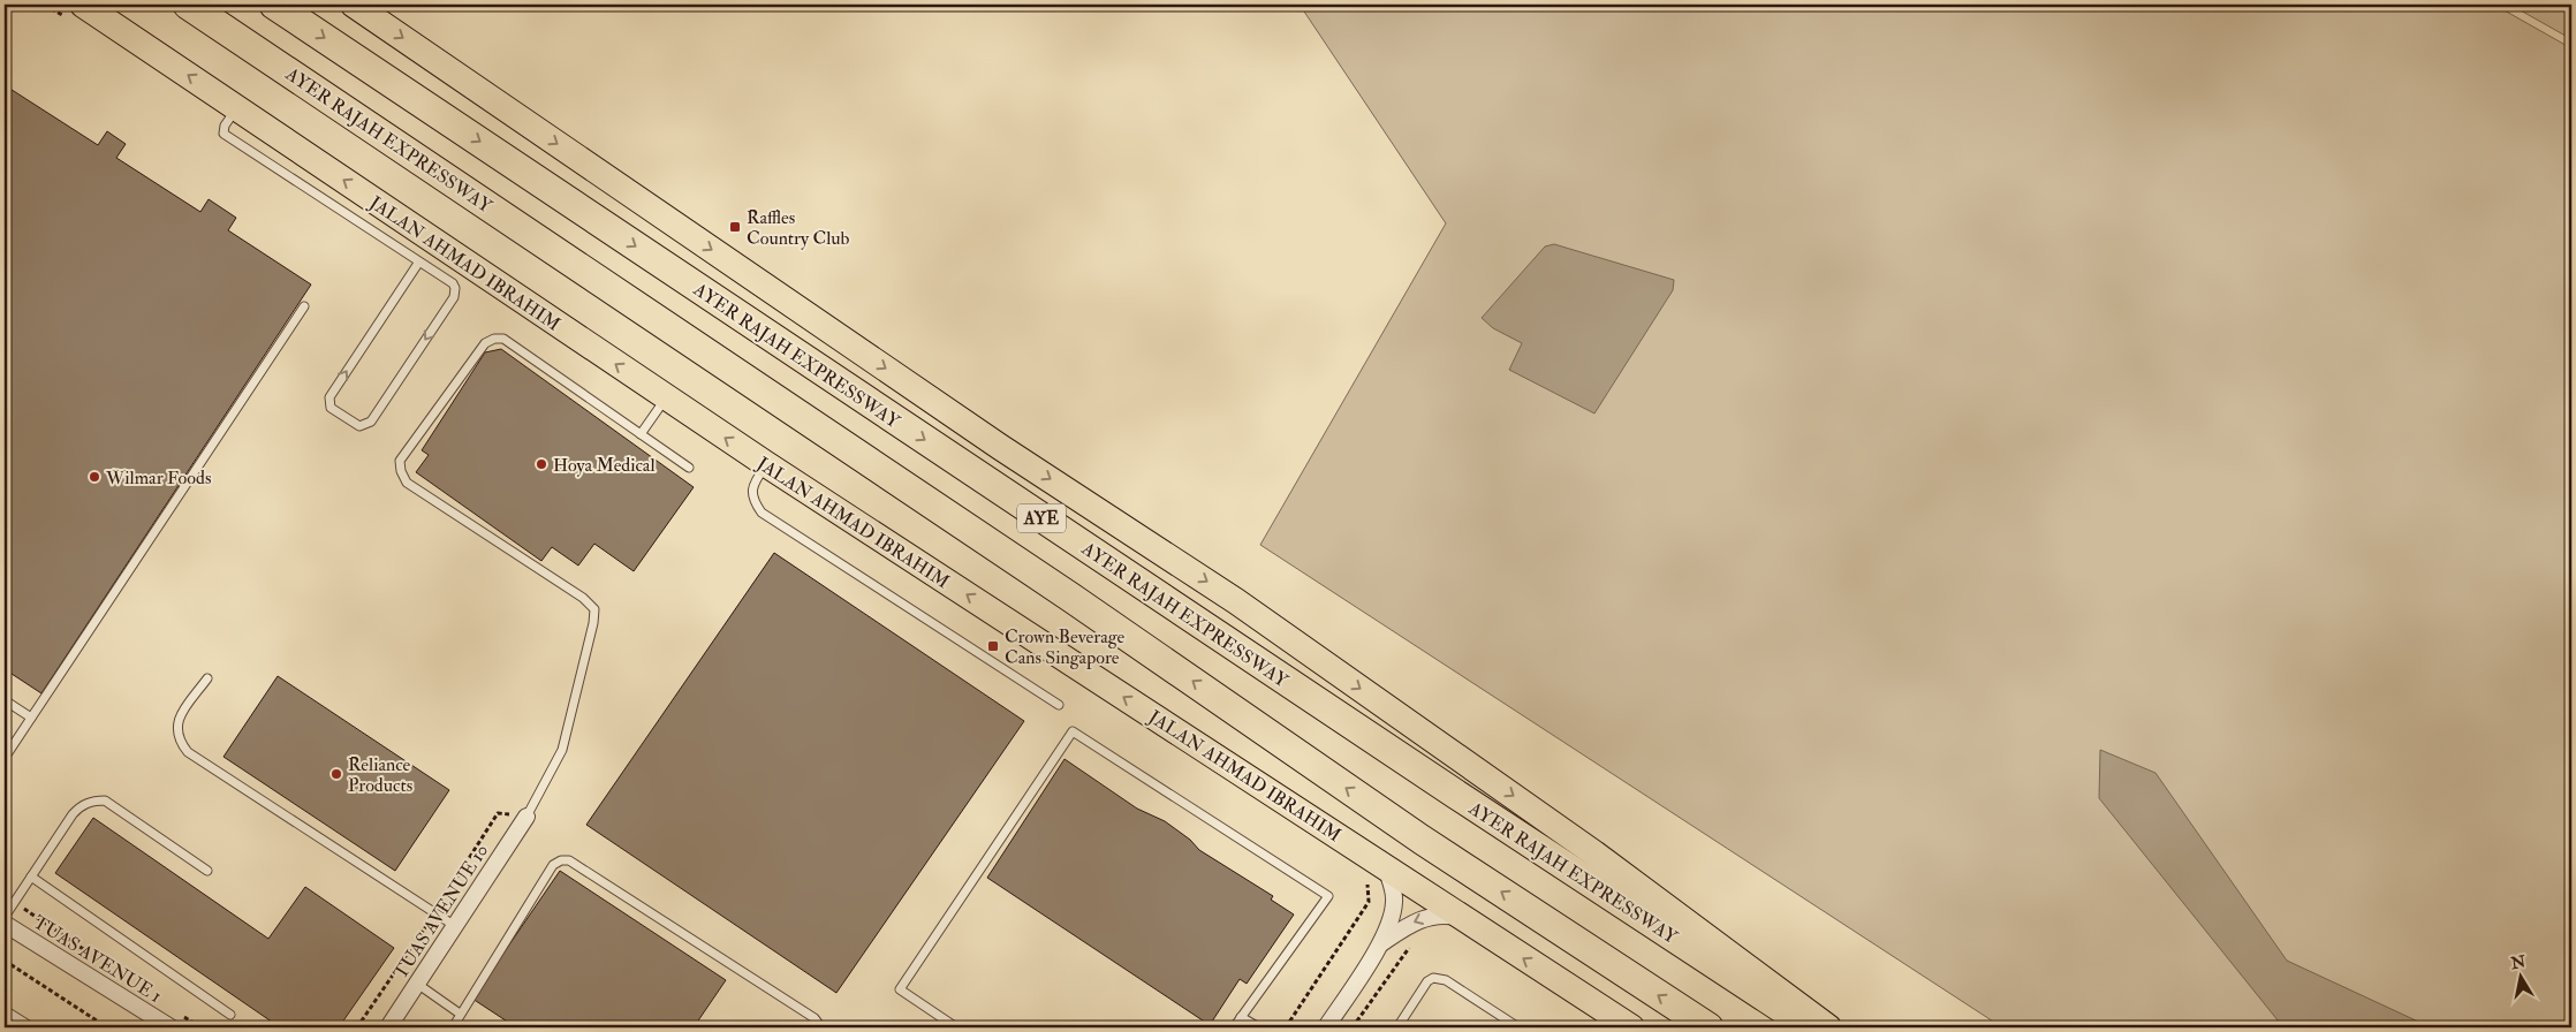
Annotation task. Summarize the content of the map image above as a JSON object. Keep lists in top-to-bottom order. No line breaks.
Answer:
{"streets":{"highway":["AYER RAJAH EXPRESSWAY","AYE"],"main road":["JALAN AHMAD IBRAHIM"],"street":["TUAS AVENUE 10","TUAS AVENUE 1"]},"places":{"transit":["Raffles Country Club","Crown Beverage Cans Singapore"],"other":["Hoya Medical","Wilmar Foods","Reliance Products"]},"north":"top"}
